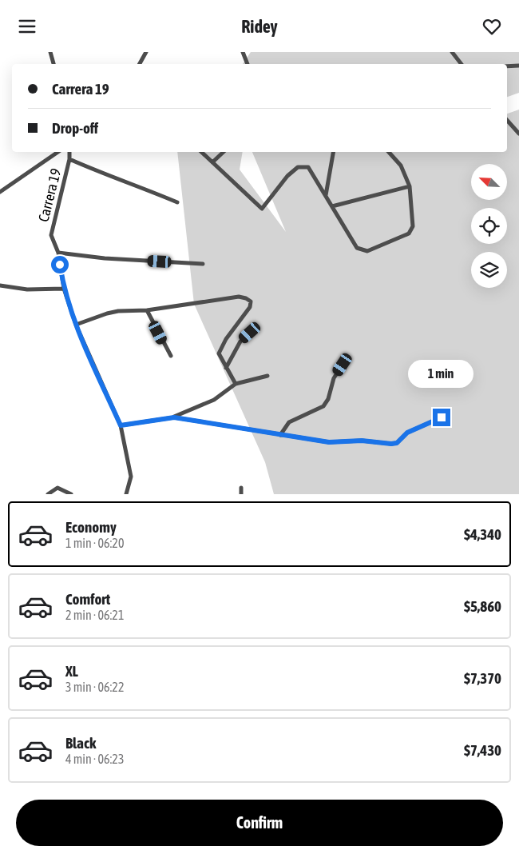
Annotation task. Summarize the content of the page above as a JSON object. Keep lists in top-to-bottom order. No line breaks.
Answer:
{"streets":{"street":["Carrera 19"]},"north":"top left","page":{"header":"Ridey","banner":["Carrera 19","Drop-off"],"bubble":"1 min","list":[{"name":"Economy","note":"1 min · 06:20","value":"$4,340"},{"name":"Comfort","note":"2 min · 06:21","value":"$5,860"},{"name":"XL","note":"3 min · 06:22","value":"$7,370"},{"name":"Black","note":"4 min · 06:23","value":"$7,430"}],"buttons":"Confirm"}}
